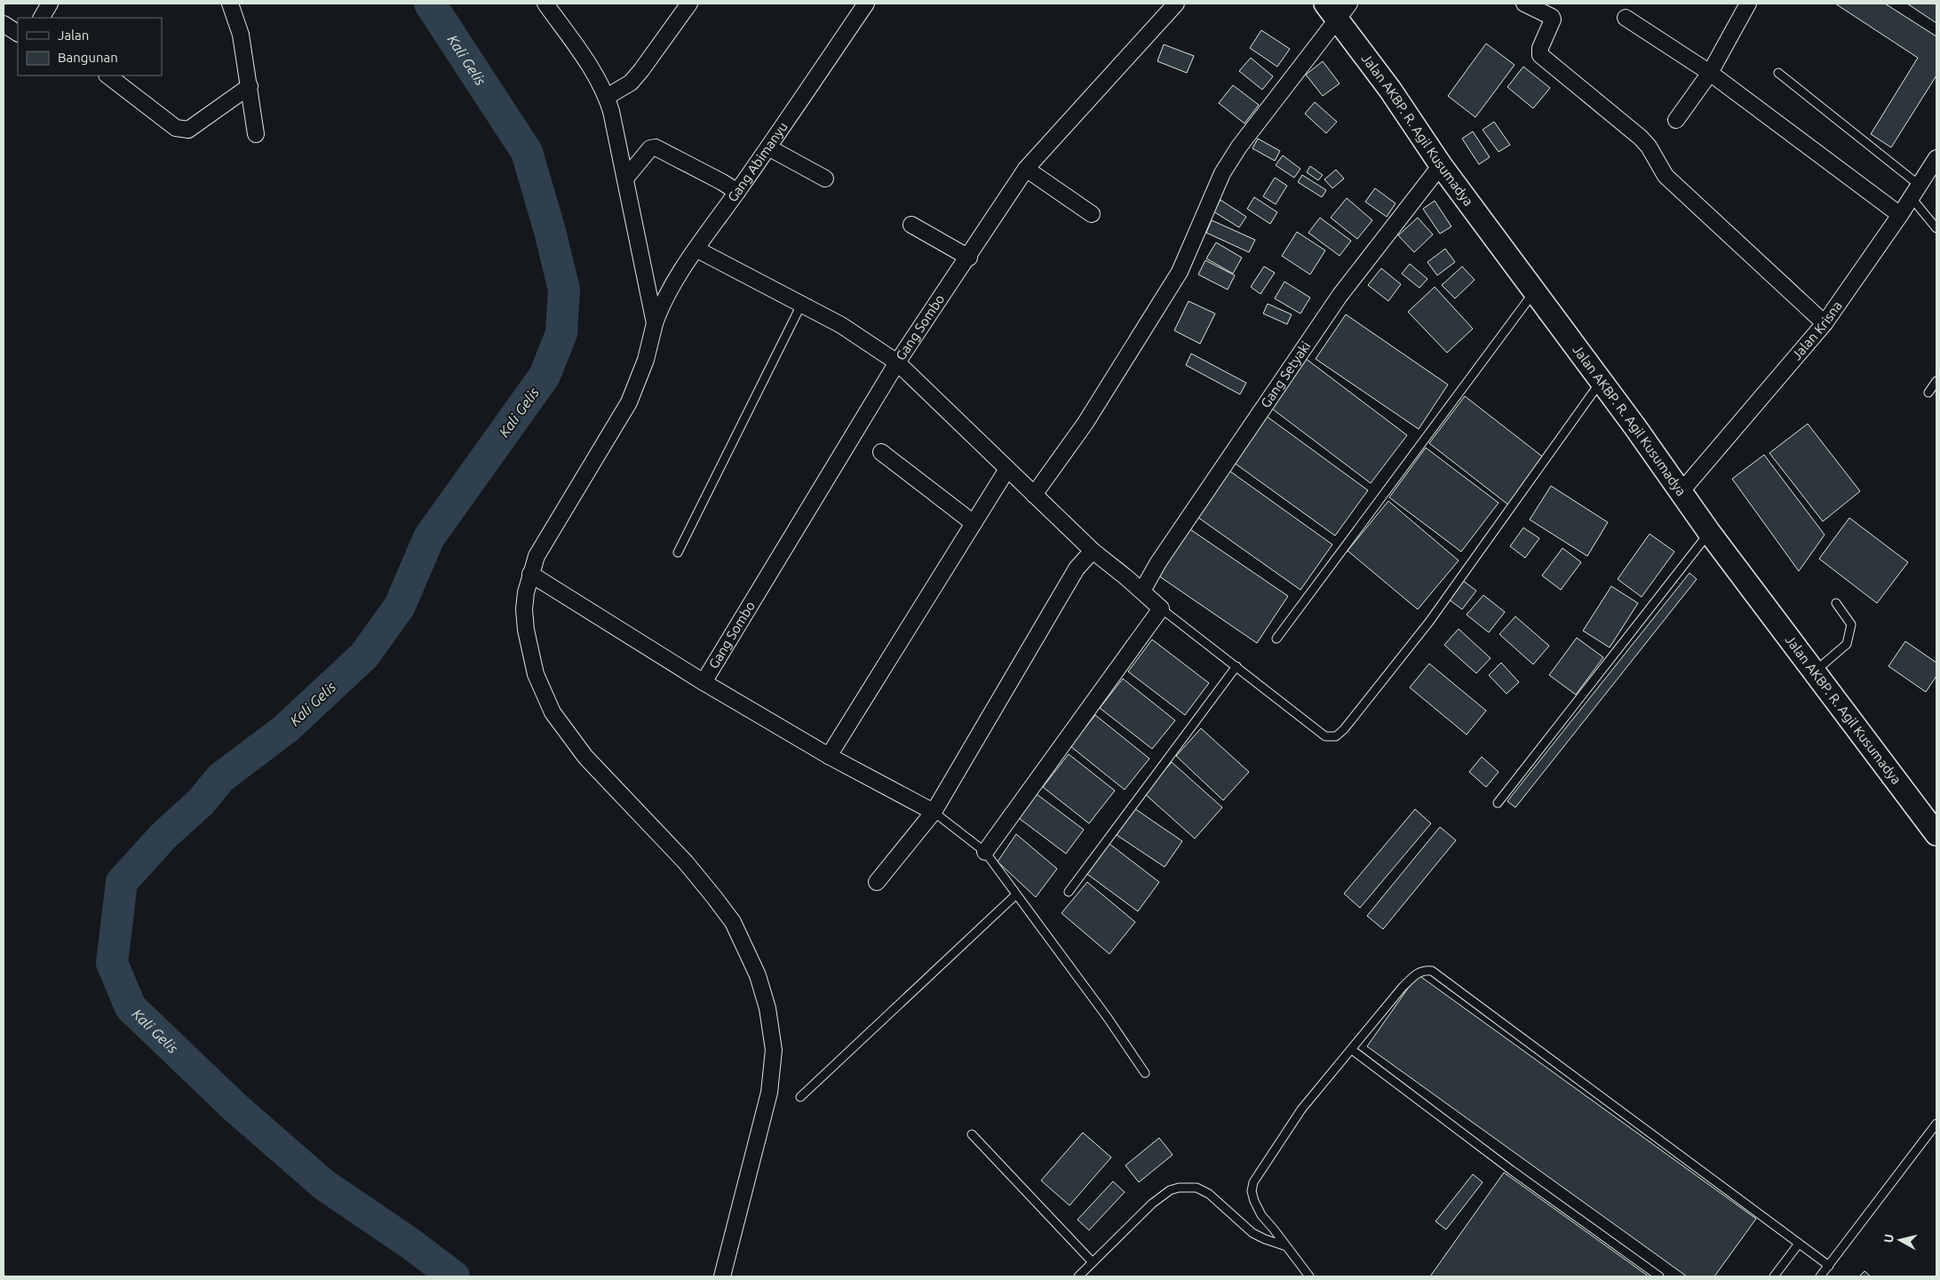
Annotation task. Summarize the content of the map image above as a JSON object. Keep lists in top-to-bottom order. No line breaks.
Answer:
{"streets":{"main road":["Jalan AKBP. R. Agil Kusumadya"],"street":["Gang Abimanyu","Gang Sombo","Jalan Krisna","Gang Setyaki"]},"crossings":[["Jalan AKBP. R. Agil Kusumadya","Jalan Krisna"],["Jalan AKBP. R. Agil Kusumadya","Gang Setyaki"]],"water":["Kali Gelis"],"legend":["Jalan","Bangunan"],"north":"left"}
